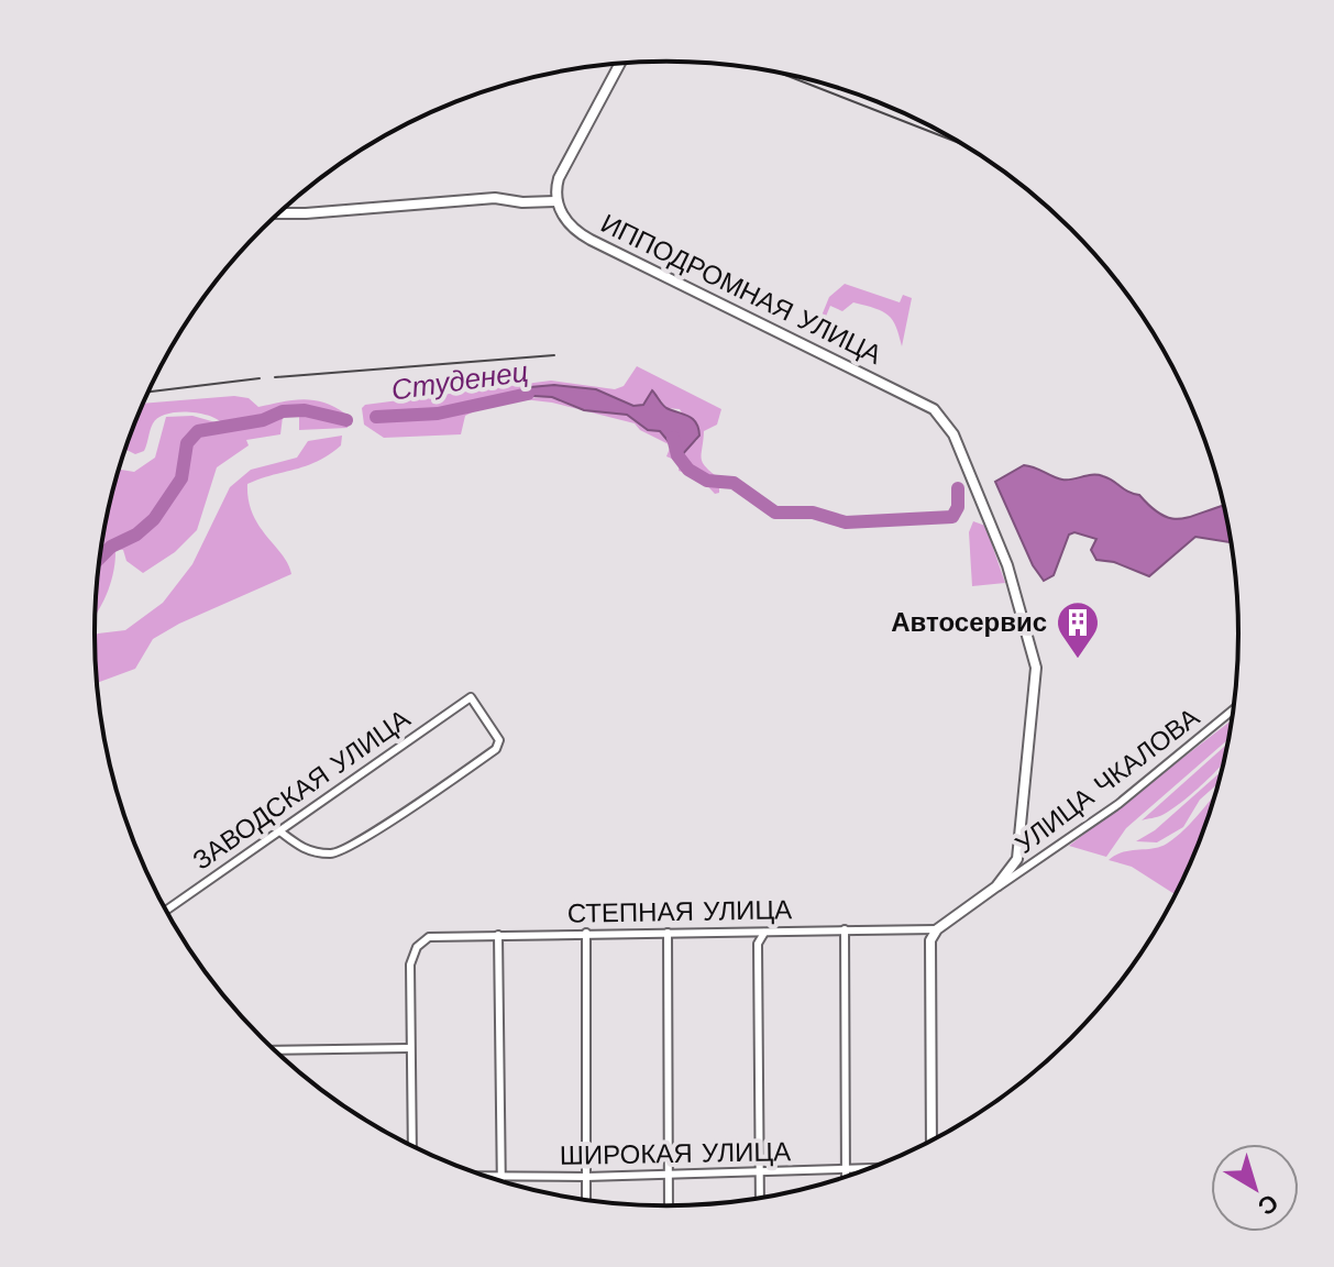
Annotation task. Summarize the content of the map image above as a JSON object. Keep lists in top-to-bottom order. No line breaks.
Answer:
{"streets":{"main road":["ИППОДРОМНАЯ УЛИЦА"],"street":["УЛИЦА ЧКАЛОВА","ЗАВОДСКАЯ УЛИЦА","СТЕПНАЯ УЛИЦА","ШИРОКАЯ УЛИЦА"]},"crossings":[["ИППОДРОМНАЯ УЛИЦА","УЛИЦА ЧКАЛОВА"]],"water":["Студенец"],"places":{"building":["Автосервис"]},"north":"bottom right"}
